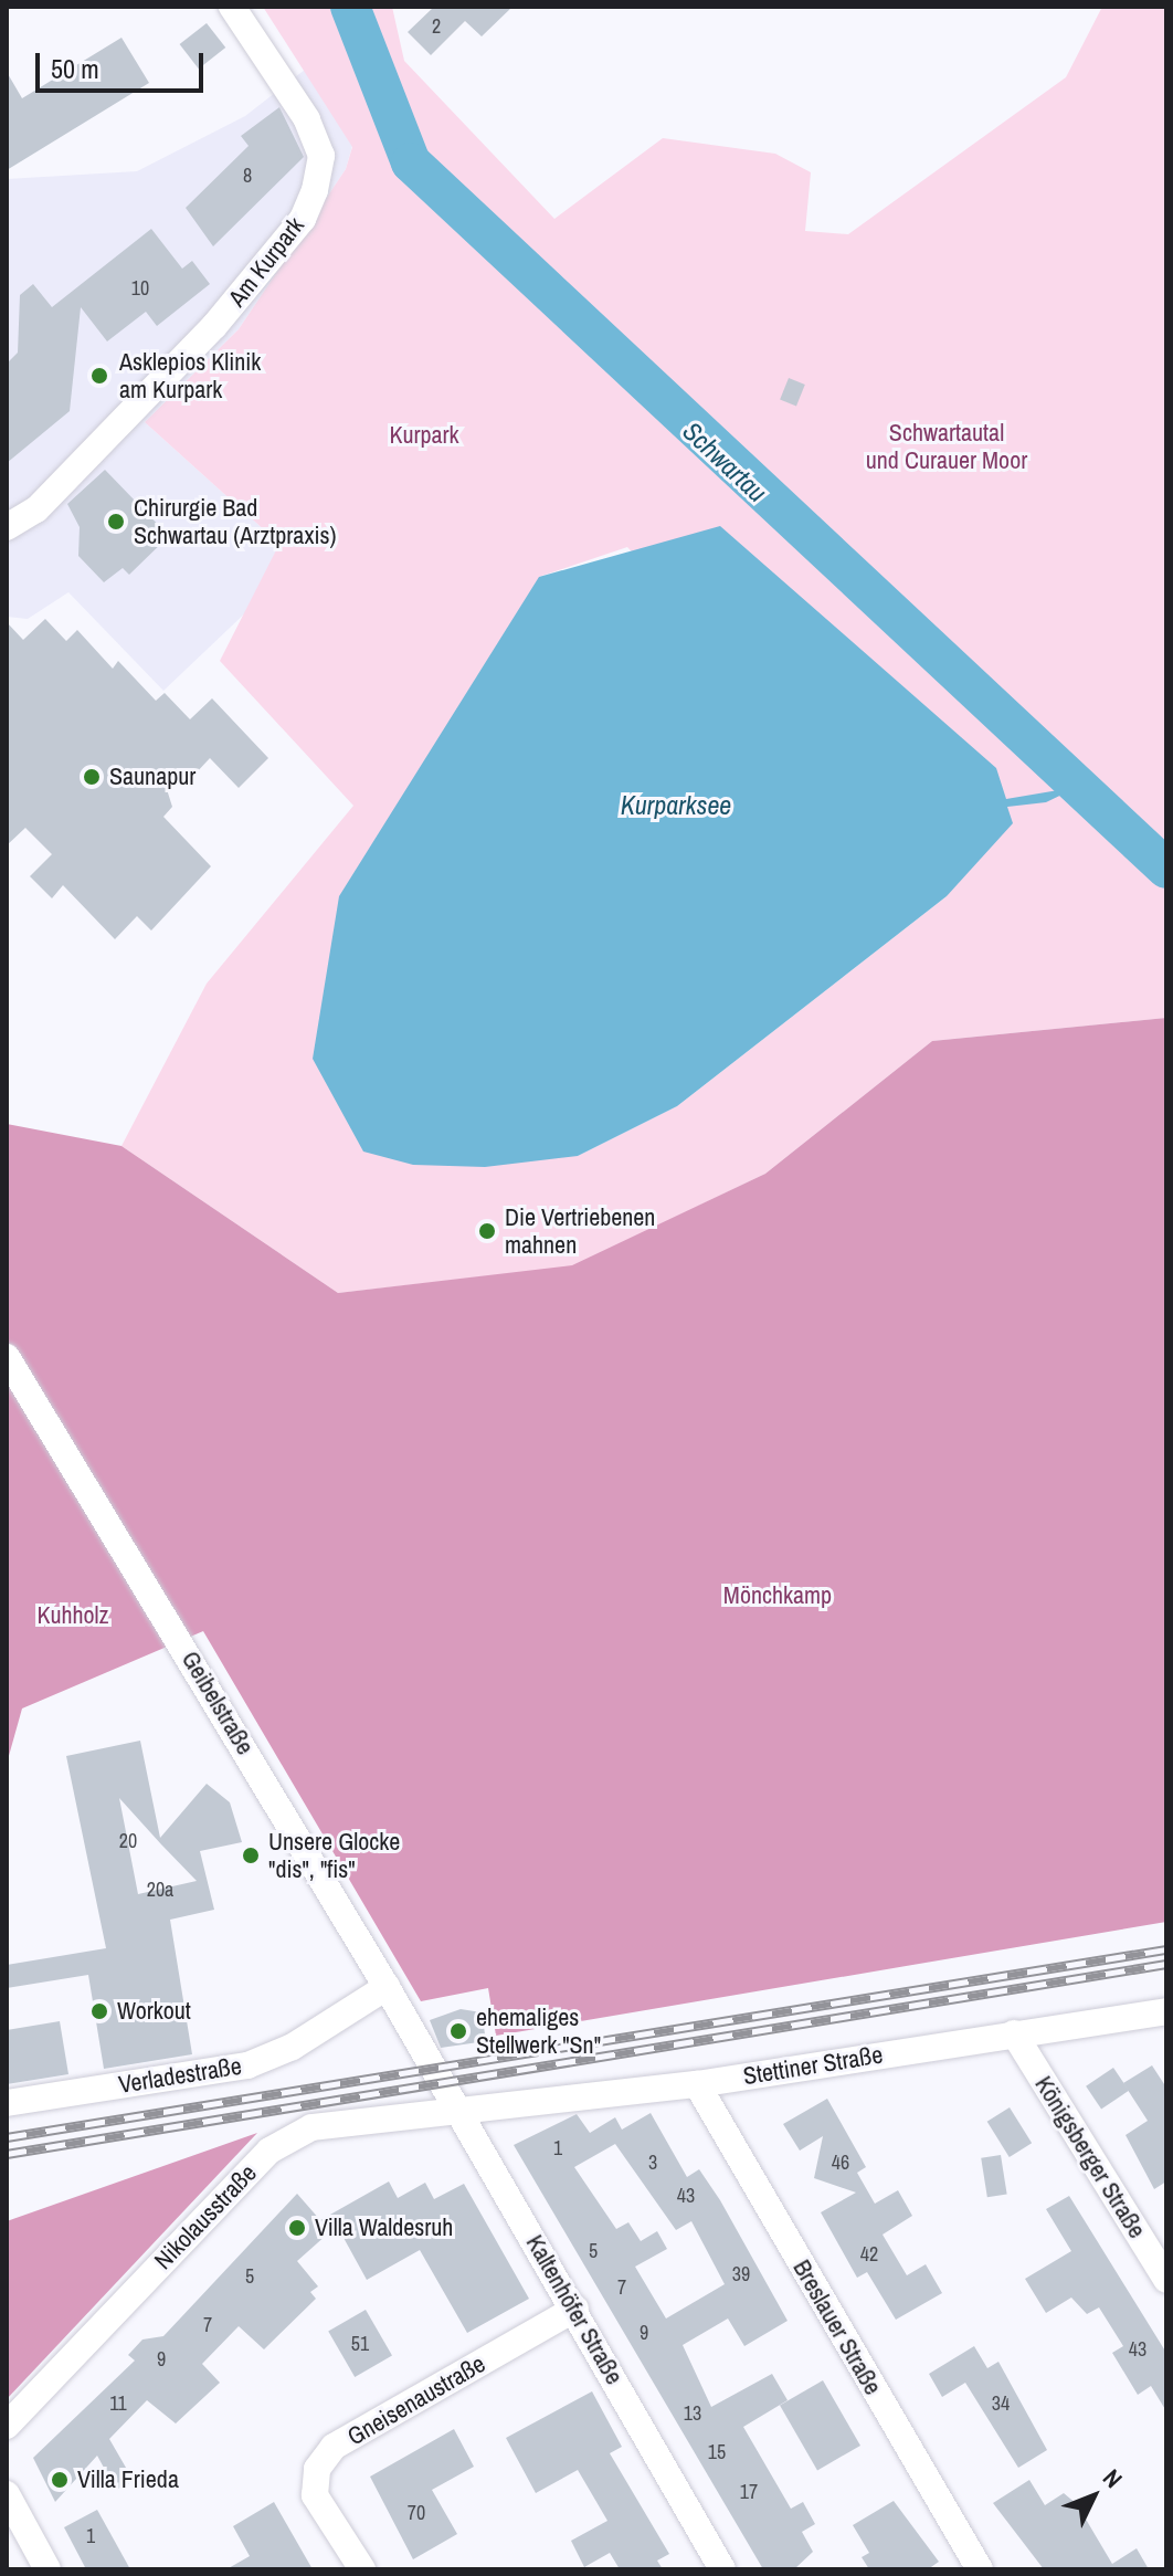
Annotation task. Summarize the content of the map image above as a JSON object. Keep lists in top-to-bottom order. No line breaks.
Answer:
{"streets":{"street":["Am Kurpark","Geibelstraße","Stettiner Straße","Verladestraße","Königsberger Straße","Nikolausstraße","Kaltenhöfer Straße","Breslauer Straße","Gneisenaustraße"]},"crossings":[["Geibelstraße","Verladestraße"],["Geibelstraße","Kaltenhöfer Straße"],["Stettiner Straße","Königsberger Straße"],["Stettiner Straße","Nikolausstraße"],["Stettiner Straße","Kaltenhöfer Straße"],["Stettiner Straße","Breslauer Straße"],["Nikolausstraße","Kaltenhöfer Straße"],["Kaltenhöfer Straße","Gneisenaustraße"]],"water":["Schwartau","Kurparksee"],"parks":["Schwartautal und Curauer Moor","Kurpark","Mönchkamp","Kuhholz"],"places":["Asklepios Klinik am Kurpark","Chirurgie Bad Schwartau (Arztpraxis)","Saunapur","Die Vertriebenen mahnen","Unsere Glocke \"dis\", \"fis\"","Workout","ehemaliges Stellwerk \"Sn\"","Villa Waldesruh","Villa Frieda"],"house_numbers":["2","8","10","20","20a","1","3","46","43","5","42","39","5","7","7","9","51","43","9","11","34","13","15","17","70","1"],"scale_bar":"50 m","north":"top right"}
